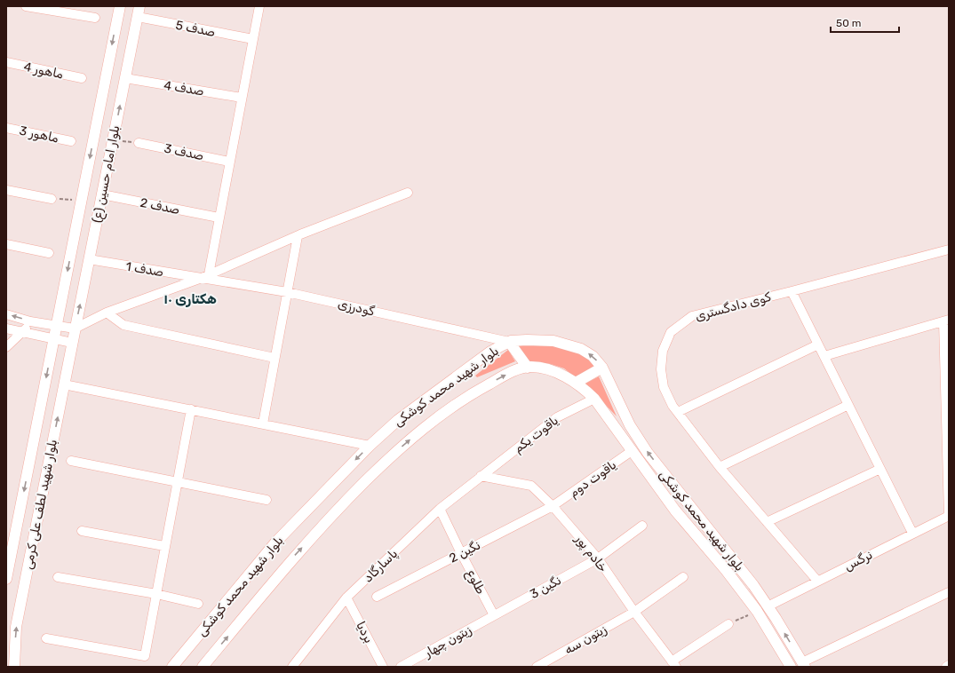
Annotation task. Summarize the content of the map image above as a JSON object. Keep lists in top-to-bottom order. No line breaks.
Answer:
{"streets":{"main road":["بلوار امام حسین (ع)","بلوار شهید محمد کوشکی","بلوار شهید لطف علی کرمی"],"street":["صدف 5","ماهور 4","صدف 4","ماهور 3","صدف 3","صدف 2","صدف 1","کوی دادگستری","گودرزی","یاقوت یکم","یاقوت دوم","نگین 2","خادم پور","نرگس","پاسارگاد","طلوع","نگین 3","بردیا","زیتون سه","زیتون چهار"]},"crossings":[["صدف 5","بلوار امام حسین (ع)"],["صدف 4","بلوار امام حسین (ع)"],["بلوار امام حسین (ع)","صدف 2"],["بلوار امام حسین (ع)","صدف 1"],["بلوار امام حسین (ع)","بلوار شهید لطف علی کرمی"],["صدف 1","گودرزی"],["کوی دادگستری","نرگس"],["گودرزی","بلوار شهید محمد کوشکی"],["بلوار شهید محمد کوشکی","یاقوت یکم"],["بلوار شهید محمد کوشکی","یاقوت دوم"],["بلوار شهید محمد کوشکی","نرگس"],["یاقوت یکم","خادم پور"],["یاقوت یکم","پاسارگاد"],["یاقوت دوم","نگین 2"],["یاقوت دوم","خادم پور"],["نگین 2","خادم پور"],["نگین 2","طلوع"],["خادم پور","پاسارگاد"],["خادم پور","نگین 3"],["خادم پور","زیتون سه"],["پاسارگاد","طلوع"],["پاسارگاد","بردیا"],["طلوع","نگین 3"],["طلوع","زیتون چهار"],["نگین 3","زیتون چهار"]],"districts":["۱۰ هکتاری"],"scale_bar":"50 m"}
